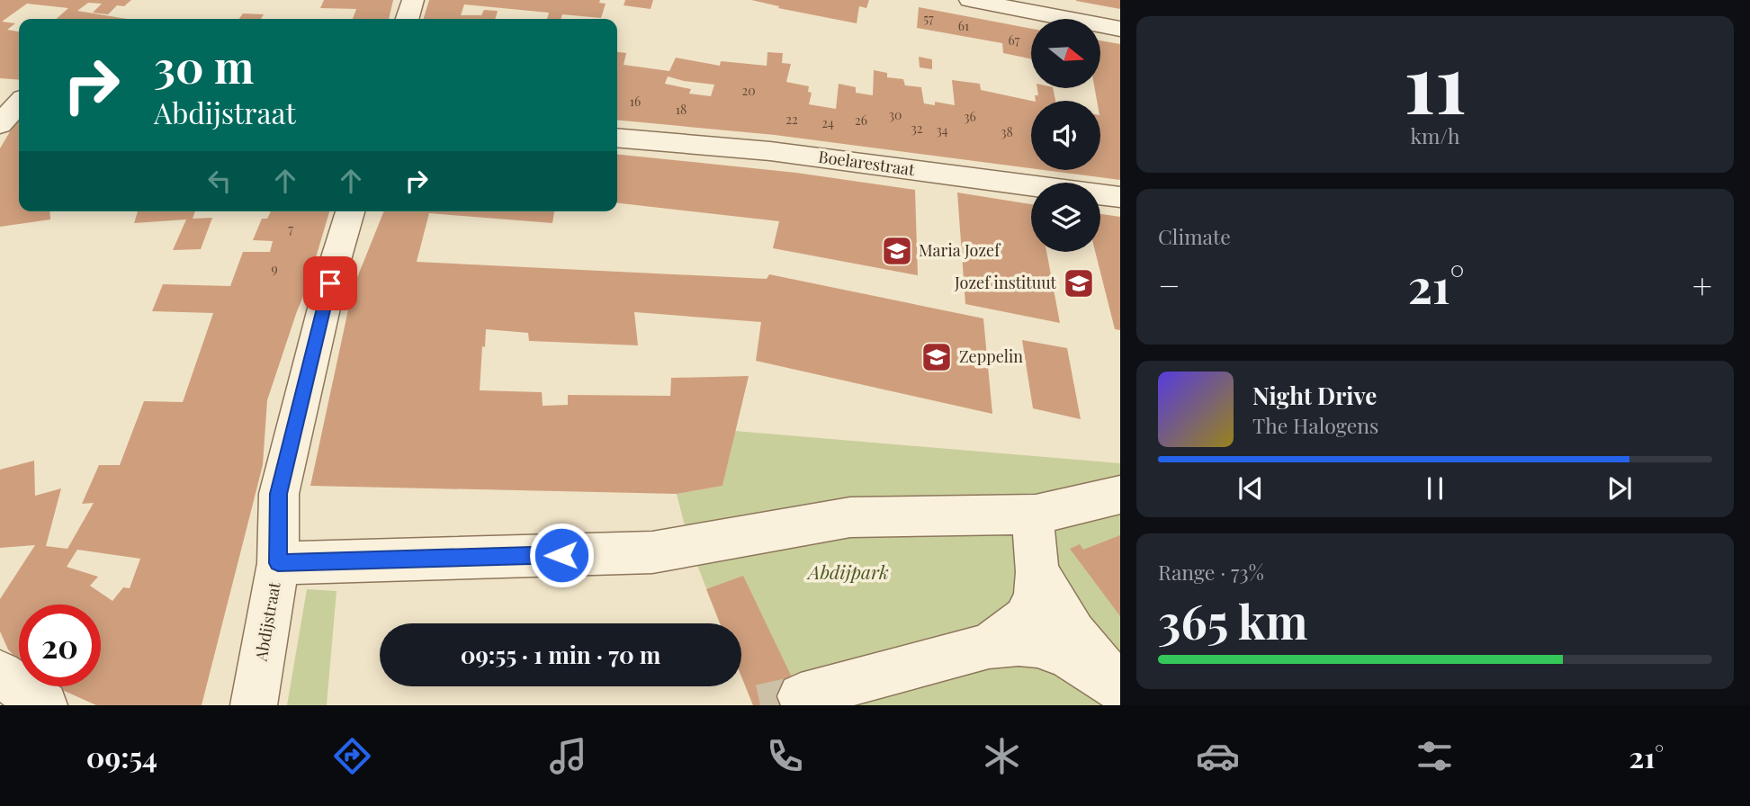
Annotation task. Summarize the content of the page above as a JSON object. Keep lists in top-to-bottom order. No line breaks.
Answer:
{"streets":{"street":["Boelarestraat","Abdijstraat"]},"parks":["Abdijpark"],"places":{"school or university":["Maria Jozef","Jozef instituut","Zeppelin"]},"house_numbers":["57","61","67","20","16","18","30","36","22","26","24","32","34","38","7","9"],"north":"right","page":{"tile":[["11","km/h"],"Climate",["Range · 73%","365 km"]],"turn":["30 m","Abdijstraat"],"heat":["−","21°","+"],"song":["Night Drive","The Halogens"],"limit":"20","trip":"09:55 · 1 min · 70 m","tabs":["09:54","21°"]}}
